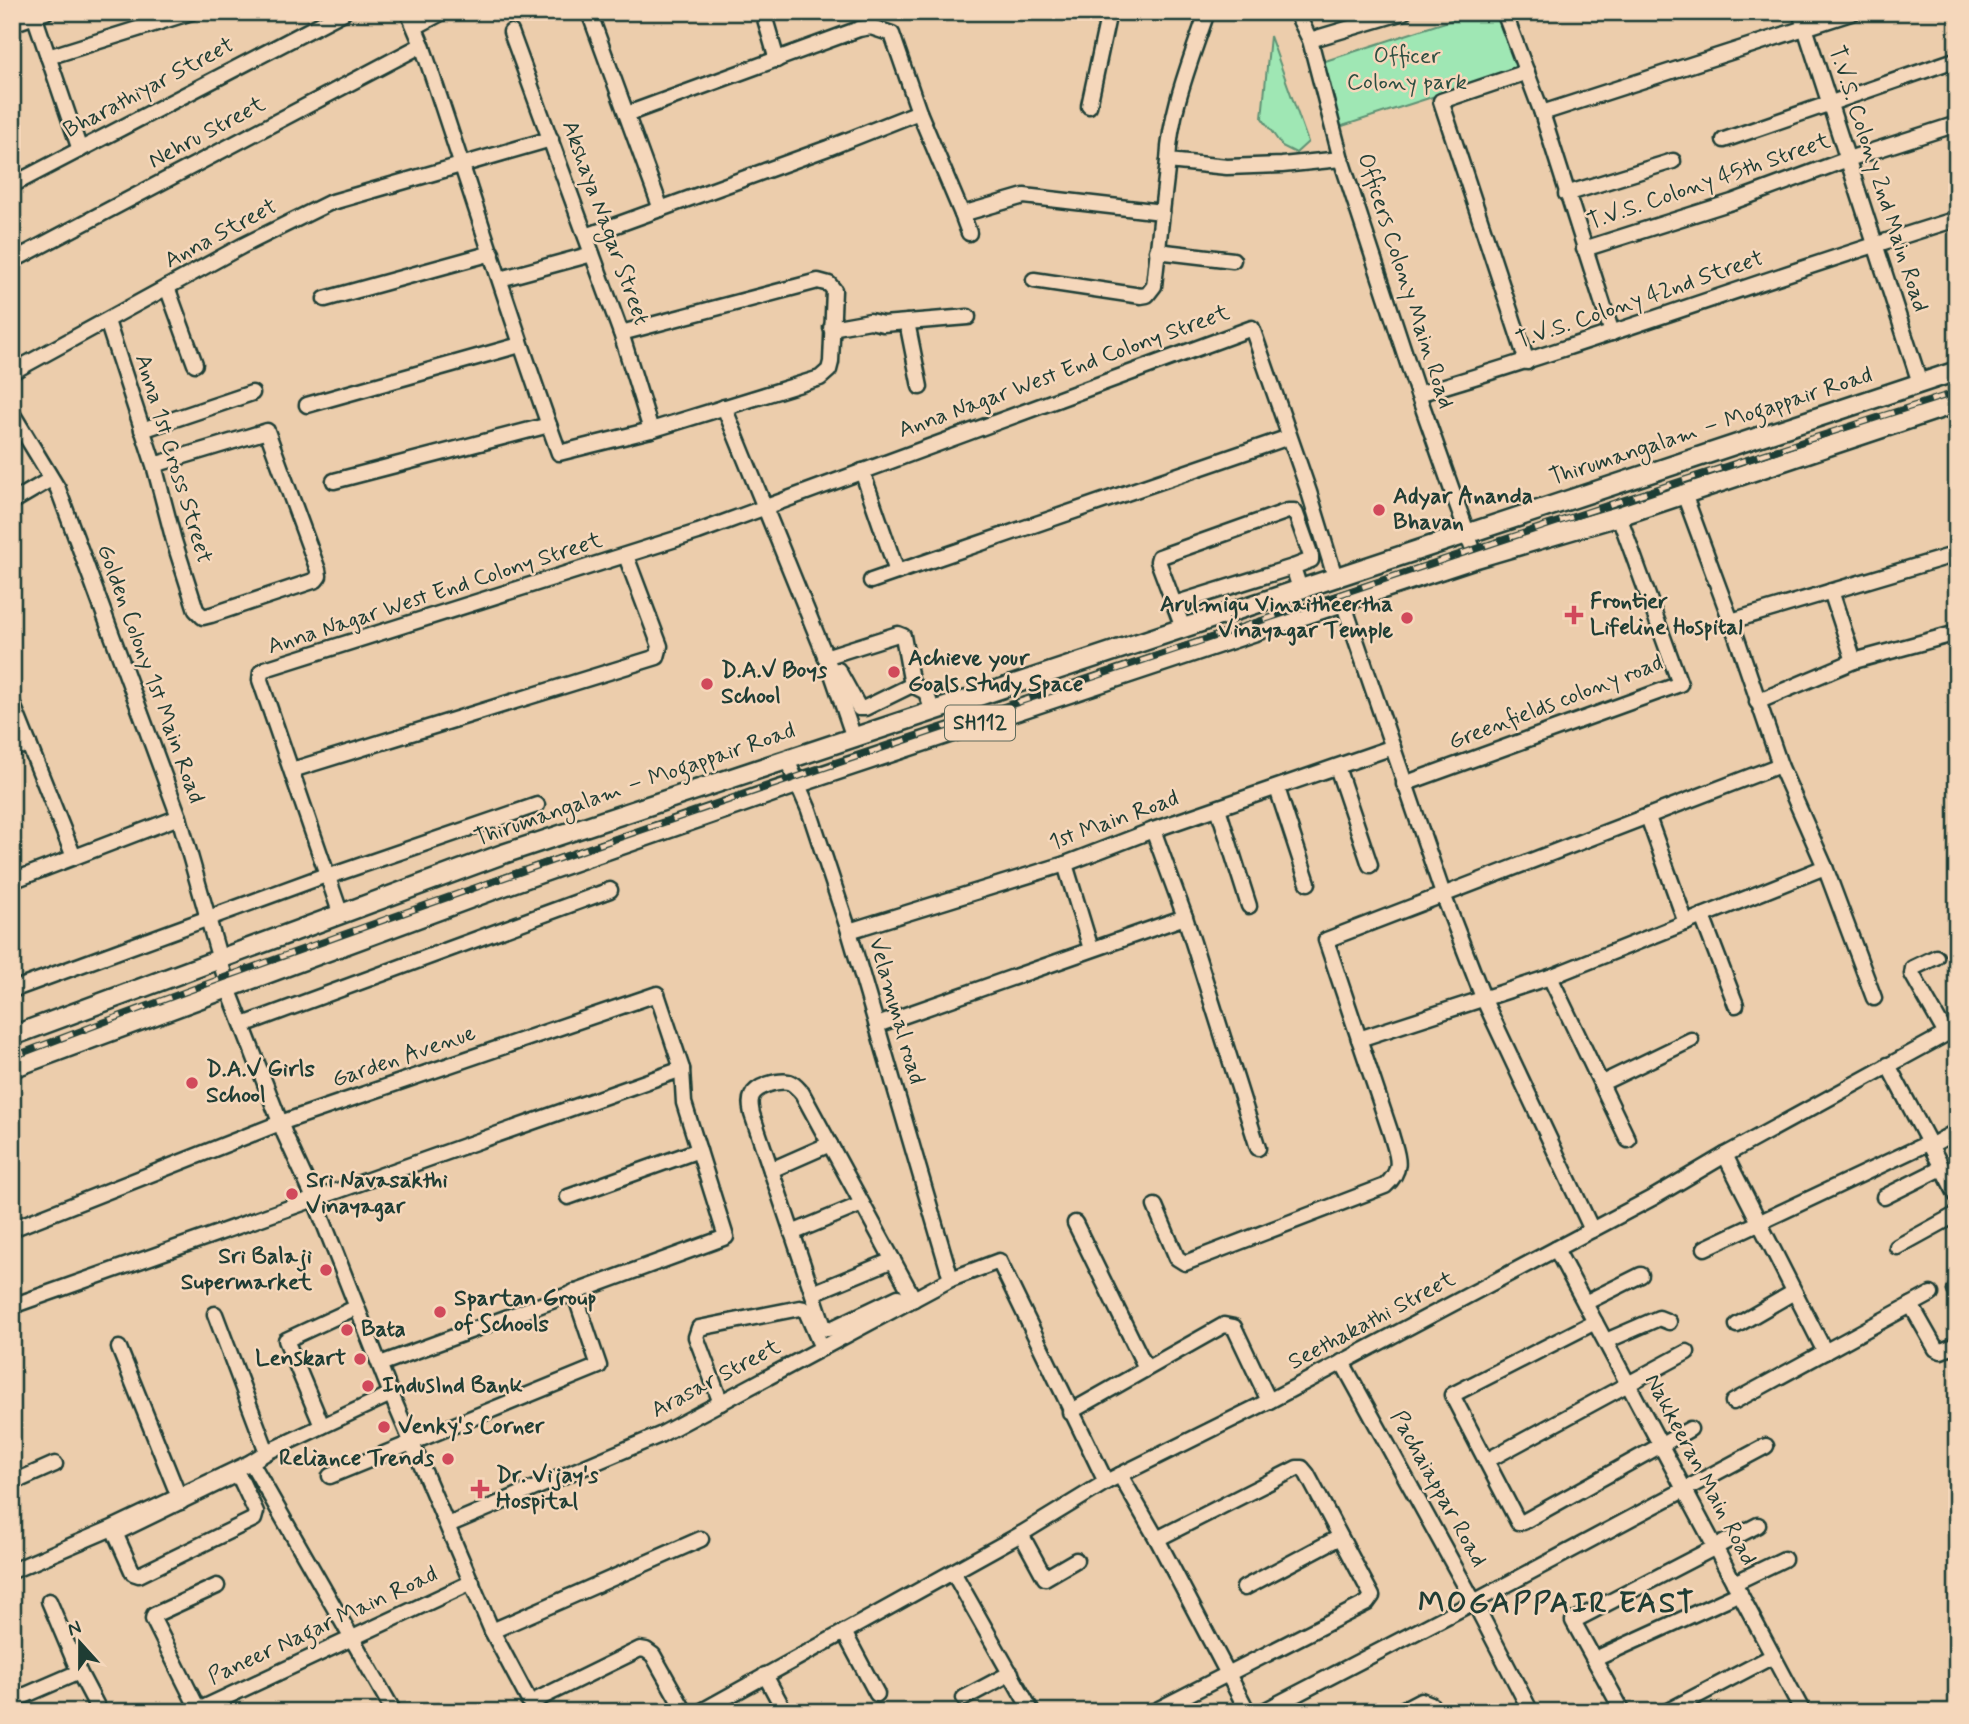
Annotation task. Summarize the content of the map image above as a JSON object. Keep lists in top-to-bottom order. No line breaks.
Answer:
{"streets":{"main road":["Thirumangalam – Mogappair Road","SH112"],"street":["Bharathiyar Street","Nehru Street","T.V.S. Colony 2nd Main Road","T.V.S. Colony 45th Street","Akshaya Nagar Street","Anna Street","Officers Colony Main Road","T.V.S. Colony 42nd Street","Anna Nagar West End Colony Street","Anna 1st Cross Street","Golden Colony 1st Main Road","Greenfields colony road","1st Main Road","Velammal road","Garden Avenue","Seethakathi Street","Arasar Street","Nakkeeran Main Road","Pachaiappar Road","Paneer Nagar Main Road"]},"crossings":[["T.V.S. Colony 2nd Main Road","T.V.S. Colony 45th Street"],["T.V.S. Colony 2nd Main Road","T.V.S. Colony 42nd Street"],["T.V.S. Colony 2nd Main Road","Thirumangalam – Mogappair Road"],["Akshaya Nagar Street","Anna Street"],["Anna Street","Anna 1st Cross Street"],["Officers Colony Main Road","T.V.S. Colony 42nd Street"],["Officers Colony Main Road","Thirumangalam – Mogappair Road"],["Officers Colony Main Road","SH112"],["Anna Nagar West End Colony Street","Thirumangalam – Mogappair Road"],["Thirumangalam – Mogappair Road","Golden Colony 1st Main Road"],["Thirumangalam – Mogappair Road","Velammal road"],["Golden Colony 1st Main Road","SH112"],["Golden Colony 1st Main Road","Garden Avenue"],["Golden Colony 1st Main Road","Arasar Street"],["Golden Colony 1st Main Road","Paneer Nagar Main Road"],["Greenfields colony road","SH112"],["SH112","Velammal road"],["1st Main Road","Velammal road"],["Velammal road","Arasar Street"],["Seethakathi Street","Nakkeeran Main Road"],["Seethakathi Street","Pachaiappar Road"]],"districts":["MOGAPPAIR EAST"],"parks":["Officer Colony park"],"places":{"other":["Adyar Ananda Bhavan","Arulmigu Vinaitheertha Vinayagar Temple","Achieve your Goals Study Space","D.A.V Boys School","D.A.V Girls School","Sri Navasakthi Vinayagar","Sri Balaji Supermarket","Spartan Group of Schools","Bata","Lenskart","IndusInd Bank","Venky's Corner","Reliance Trends"],"health":["Frontier Lifeline Hospital","Dr. Vijay's Hospital"]},"north":"top"}
